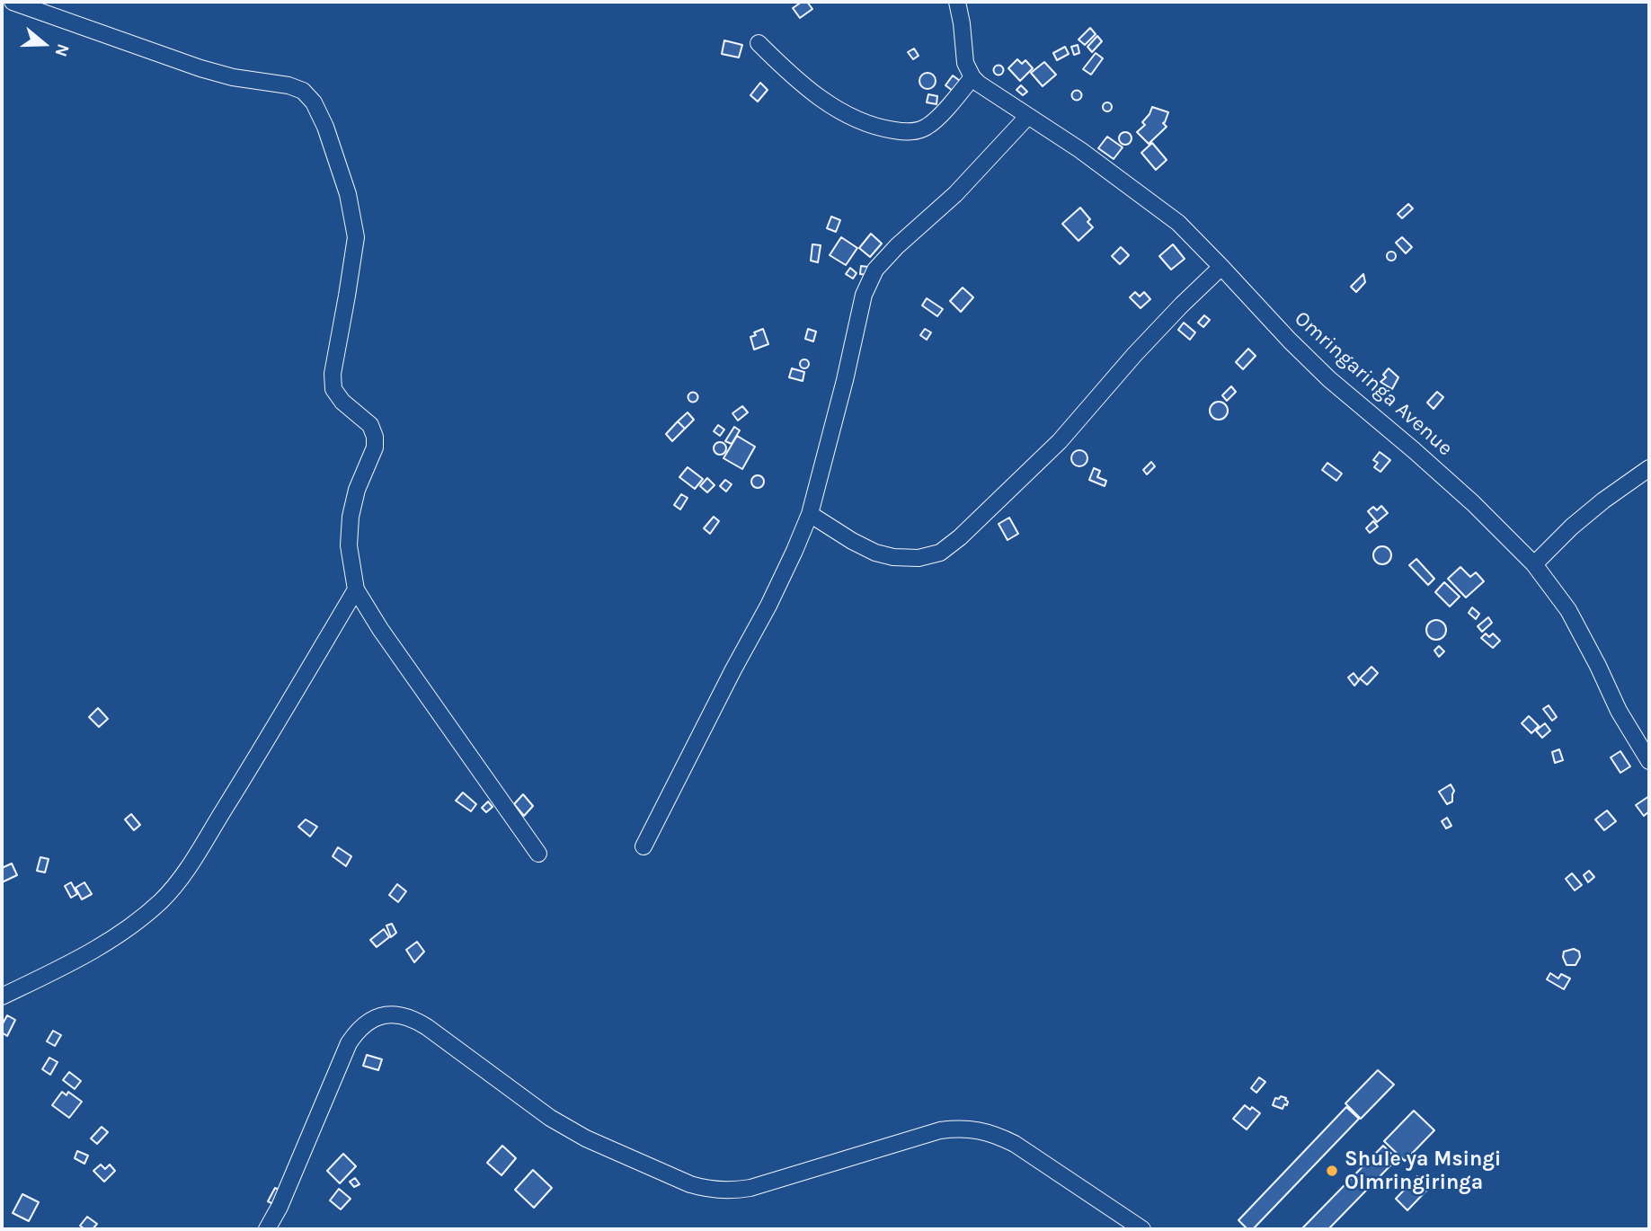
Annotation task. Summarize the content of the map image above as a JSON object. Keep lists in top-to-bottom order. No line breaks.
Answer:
{"streets":{"street":["Omringaringa Avenue"]},"places":["Shule ya Msingi Olmringiringa"],"north":"right"}
